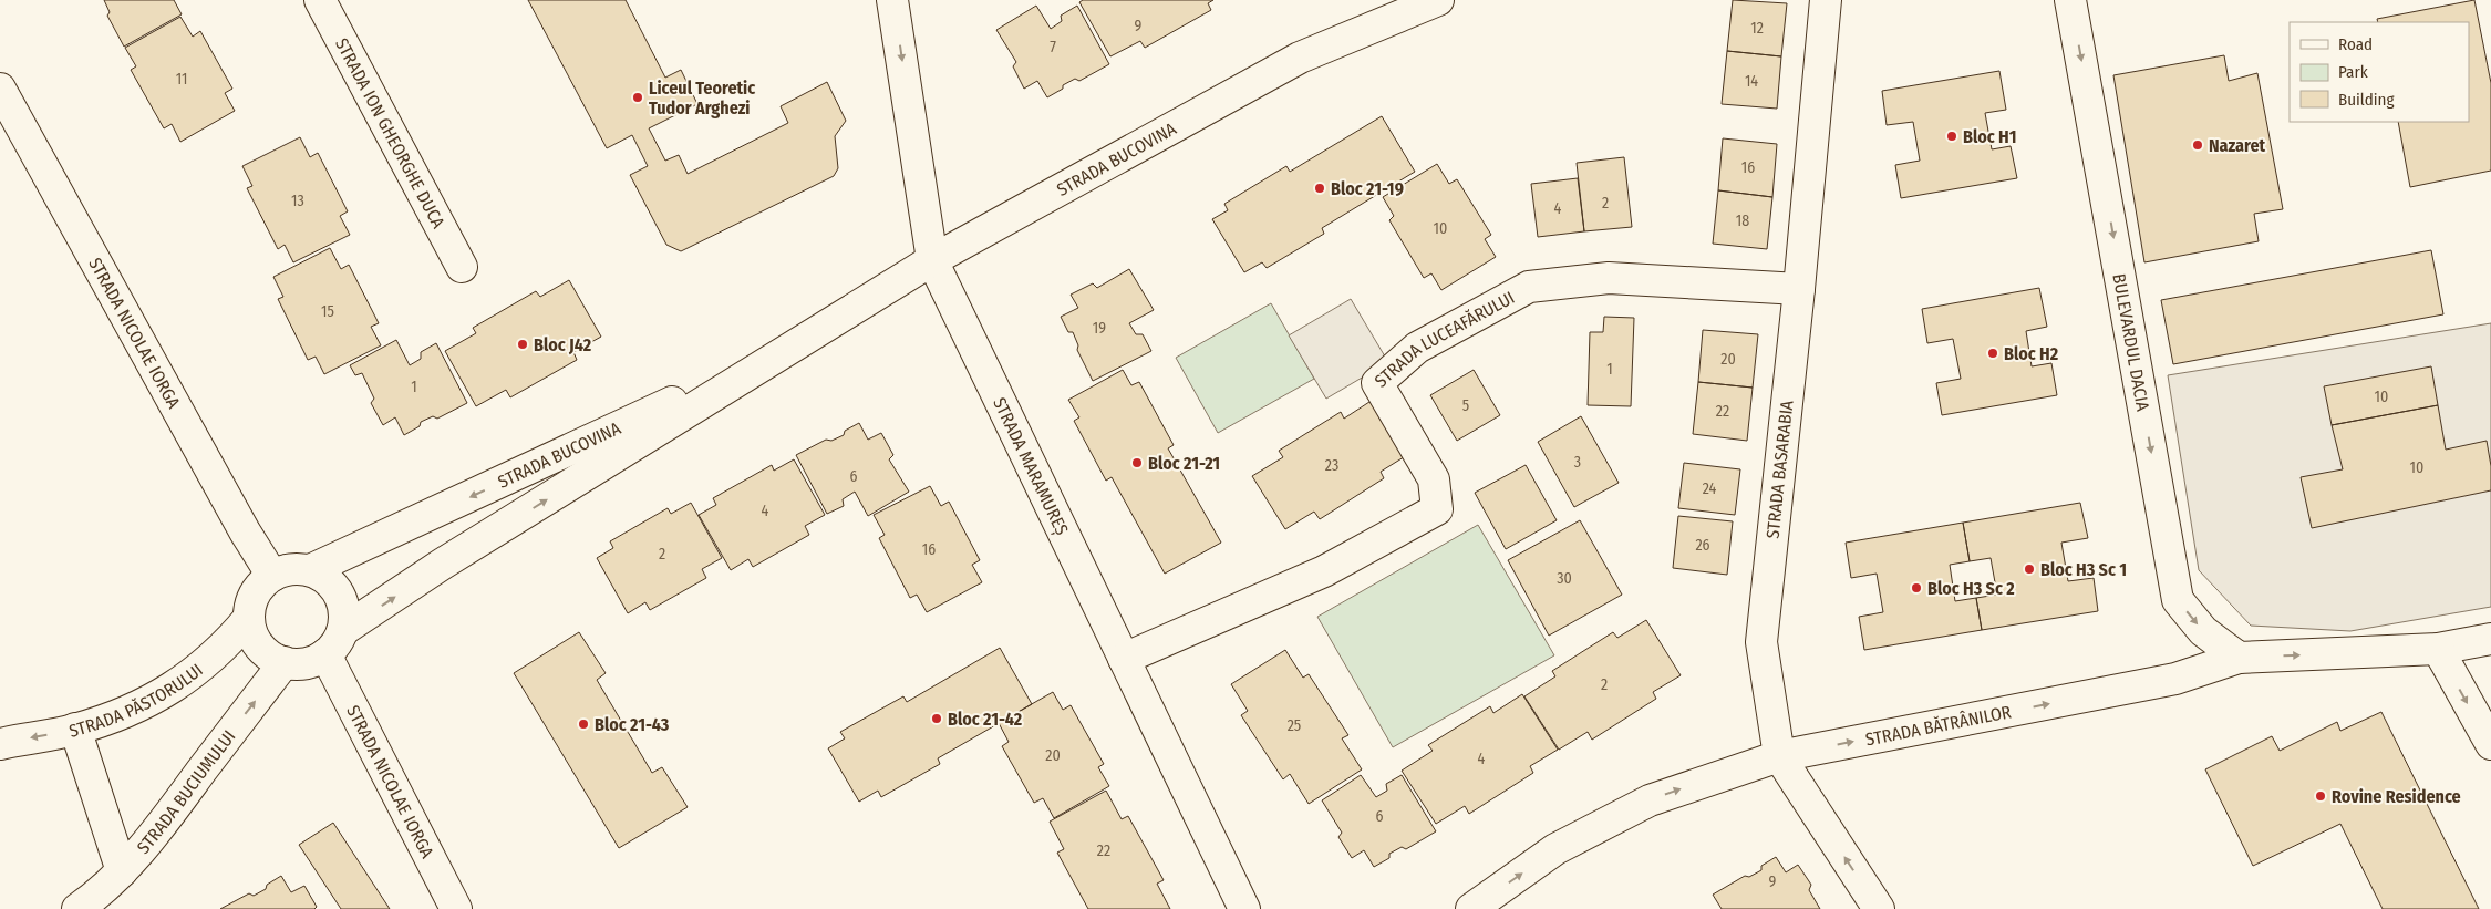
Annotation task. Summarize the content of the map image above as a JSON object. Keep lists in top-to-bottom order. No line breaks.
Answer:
{"streets":{"street":["STRADA ION GHEORGHE DUCA","STRADA BUCOVINA","STRADA NICOLAE IORGA","STRADA LUCEAFĂRULUI","BULEVARDUL DACIA","STRADA MARAMUREȘ","STRADA BASARABIA","STRADA PĂSTORULUI","STRADA BĂTRÂNILOR","STRADA BUCIUMULUI"]},"crossings":[["STRADA BUCOVINA","STRADA NICOLAE IORGA"],["STRADA BUCOVINA","STRADA MARAMUREȘ"],["STRADA BUCOVINA","STRADA PĂSTORULUI"],["STRADA BUCOVINA","STRADA BUCIUMULUI"],["STRADA NICOLAE IORGA","STRADA PĂSTORULUI"],["STRADA NICOLAE IORGA","STRADA BUCIUMULUI"],["STRADA LUCEAFĂRULUI","STRADA MARAMUREȘ"],["STRADA LUCEAFĂRULUI","STRADA BASARABIA"],["BULEVARDUL DACIA","STRADA BĂTRÂNILOR"],["STRADA BASARABIA","STRADA BĂTRÂNILOR"],["STRADA PĂSTORULUI","STRADA BUCIUMULUI"]],"one_way":["BULEVARDUL DACIA","STRADA BĂTRÂNILOR","STRADA BUCIUMULUI"],"places":["Liceul Teoretic Tudor Arghezi","Bloc H1","Nazaret","Bloc 21-19","Bloc J42","Bloc H2","Bloc 21-21","Bloc H3 Sc 1","Bloc H3 Sc 2","Bloc 21-42","Bloc 21-43","Rovine Residence"],"house_numbers":["9","12","7","11","14","16","13","2","4","18","10","15","19","20","1","1","10","5","22","3","23","10","6","24","4","26","16","2","30","2","25","20","4","6","22","9"],"legend":["Road","Park","Building"]}
